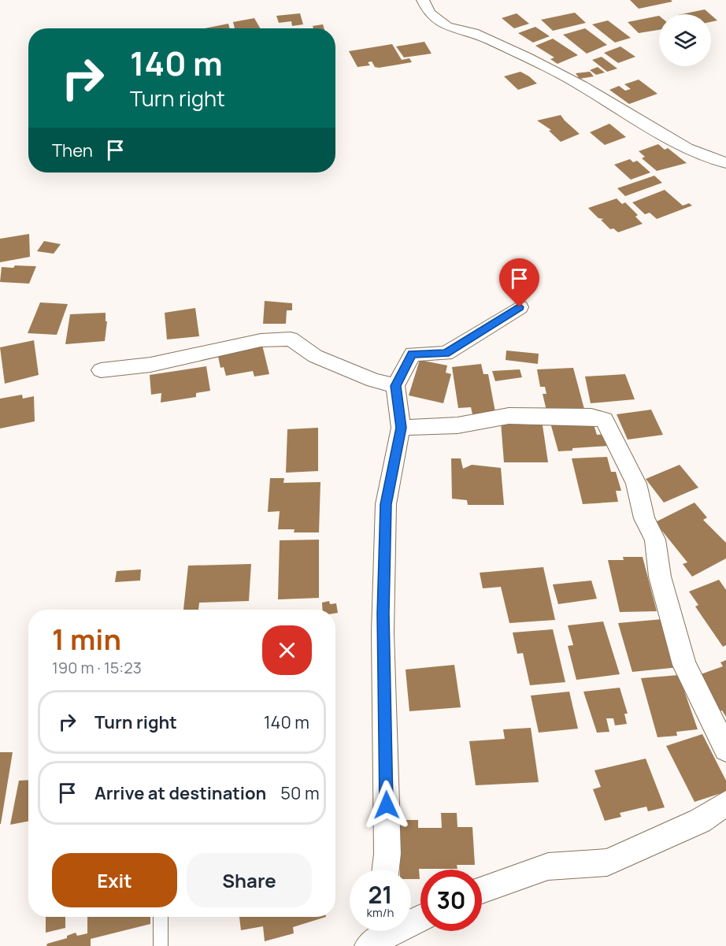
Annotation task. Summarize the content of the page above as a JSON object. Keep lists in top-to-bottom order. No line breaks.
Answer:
{"page":{"turn":["140 m","Turn right"],"then":"Then","heading":["1 min","190 m · 15:23"],"list":[{"name":"Turn right","value":"140 m"},{"name":"Arrive at destination","value":"50 m"}],"buttons":["Exit","Share"],"speed":"21 km/h","limit":"30"}}
